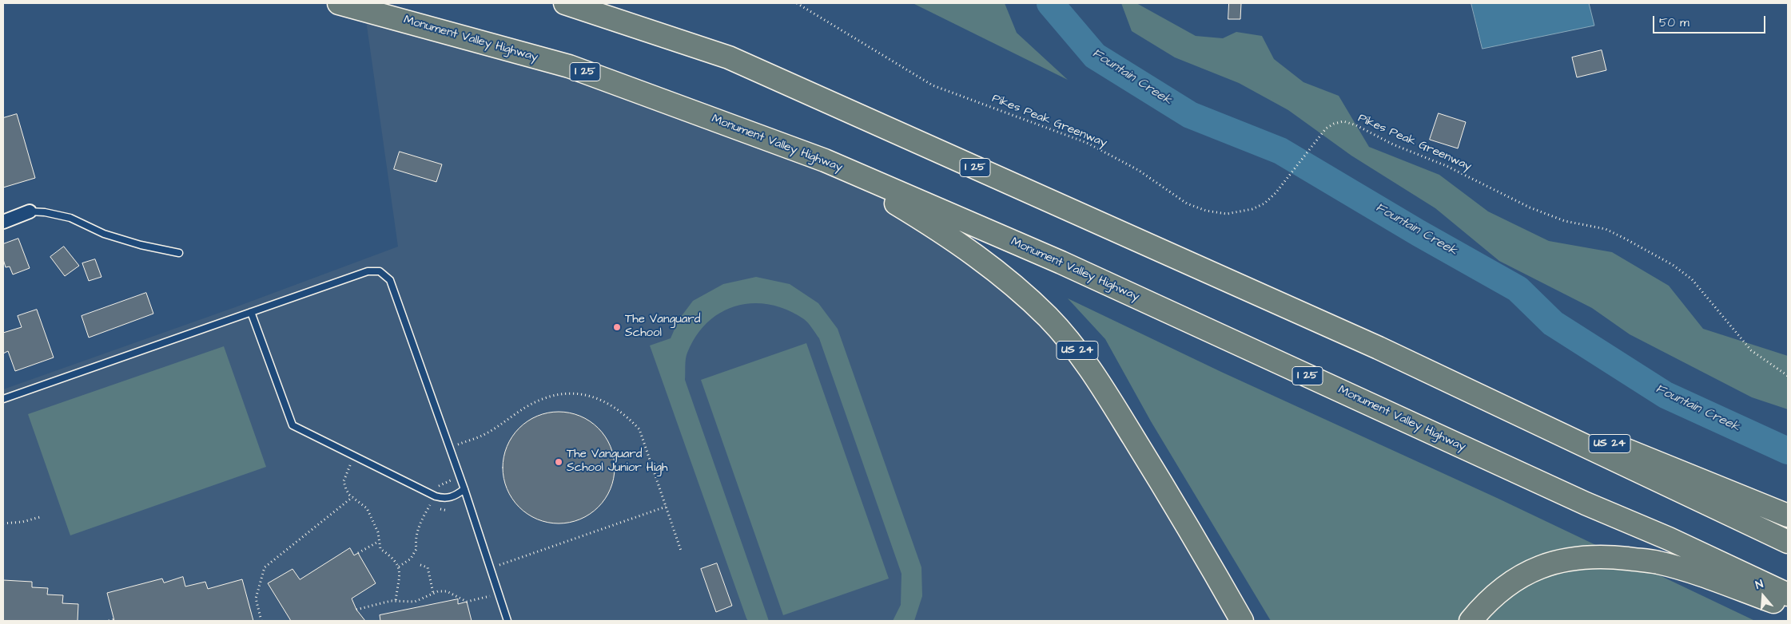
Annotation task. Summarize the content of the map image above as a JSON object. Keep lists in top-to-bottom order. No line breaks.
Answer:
{"streets":{"highway":["Monument Valley Highway","I 25","US 24"],"path":["Pikes Peak Greenway"]},"crossings":[["Monument Valley Highway","US 24"],["I 25","US 24"]],"water":["Fountain Creek"],"places":["The Vanguard School","The Vanguard School Junior High"],"scale_bar":"50 m","north":"top"}
